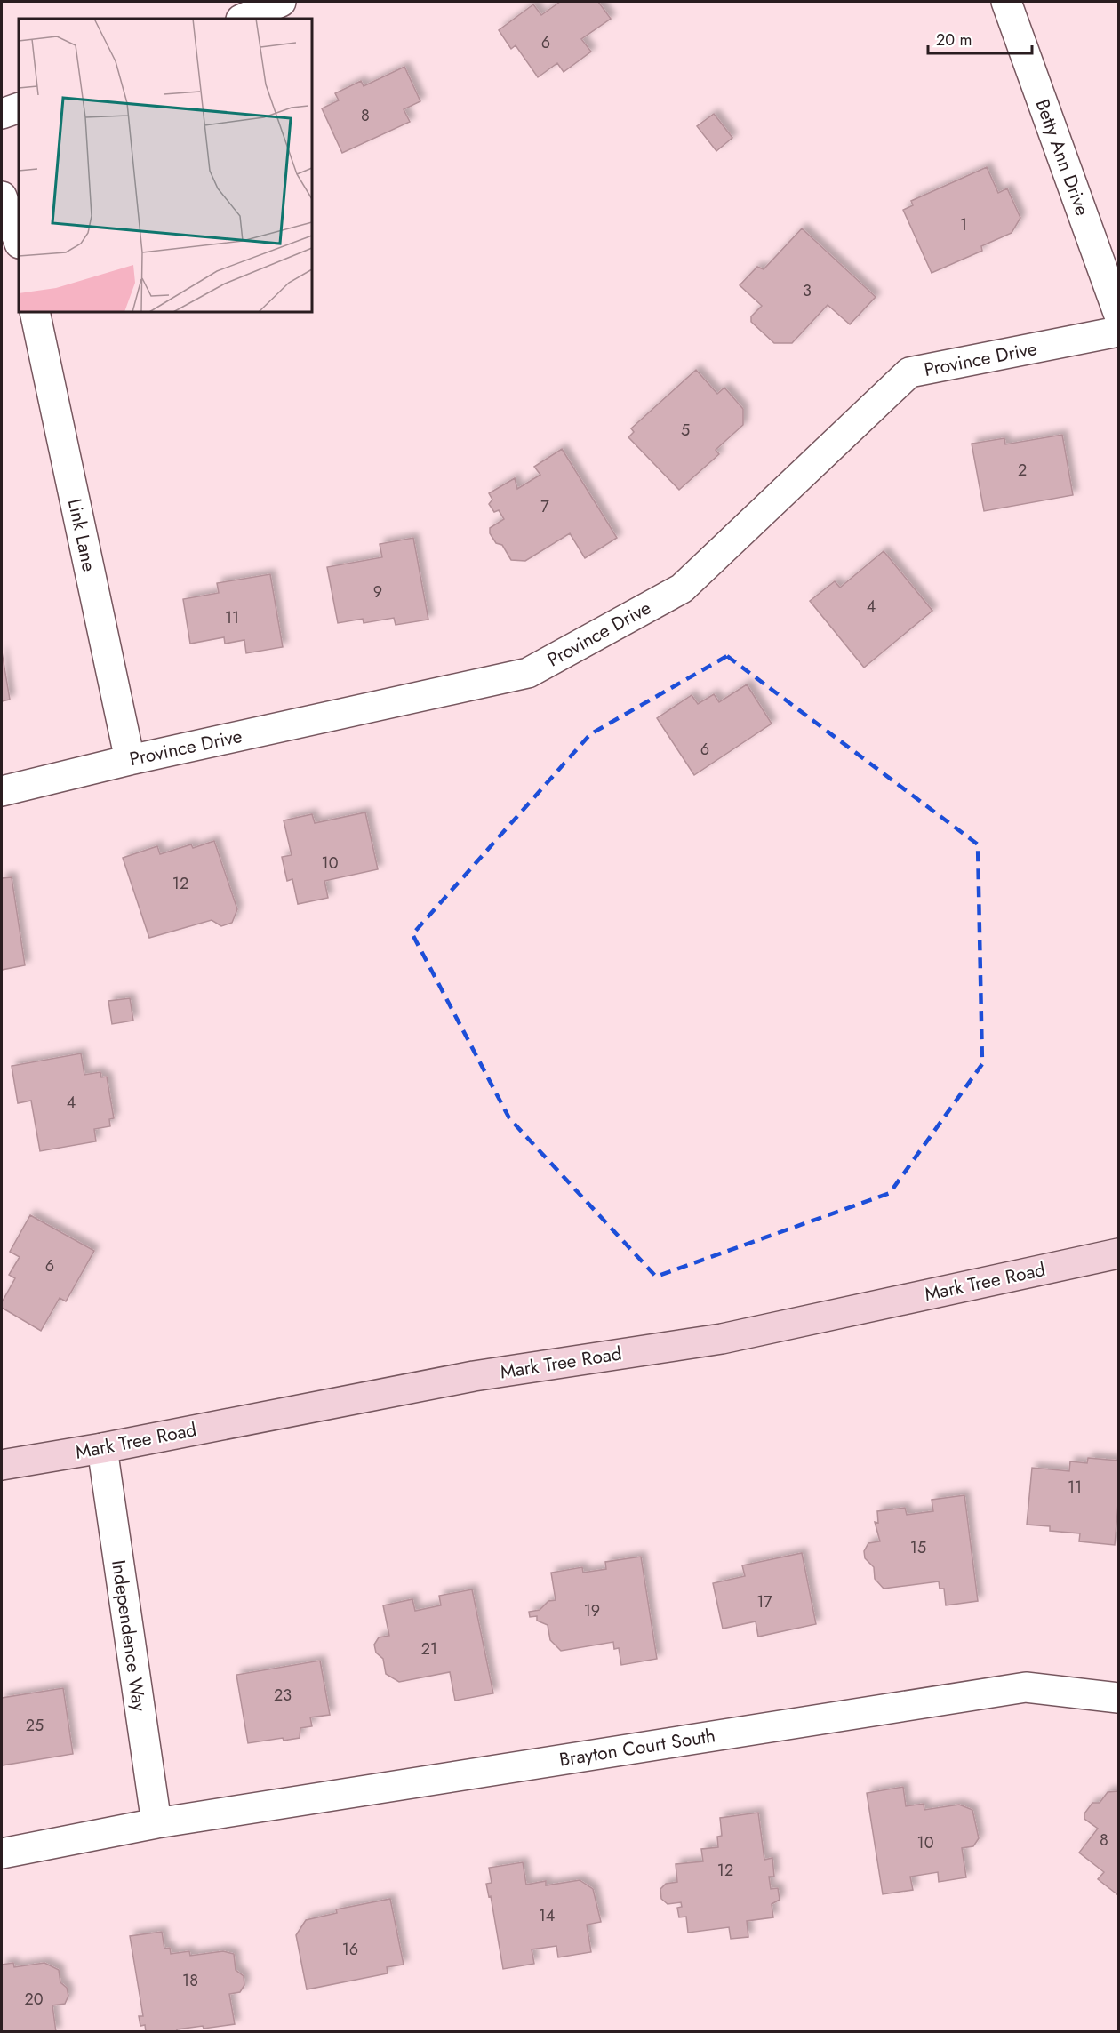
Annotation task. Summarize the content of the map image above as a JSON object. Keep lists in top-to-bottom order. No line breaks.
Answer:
{"streets":{"main road":["Mark Tree Road"],"street":["Betty Ann Drive","Province Drive","Link Lane","Independence Way","Brayton Court South"]},"crossings":[["Province Drive","Link Lane"],["Mark Tree Road","Independence Way"],["Independence Way","Brayton Court South"]],"house_numbers":["6","8","1","3","5","2","7","9","4","11","6","10","12","4","6","11","15","17","19","21","23","25","8","10","12","14","16","18","20"],"scale_bar":"20 m"}
